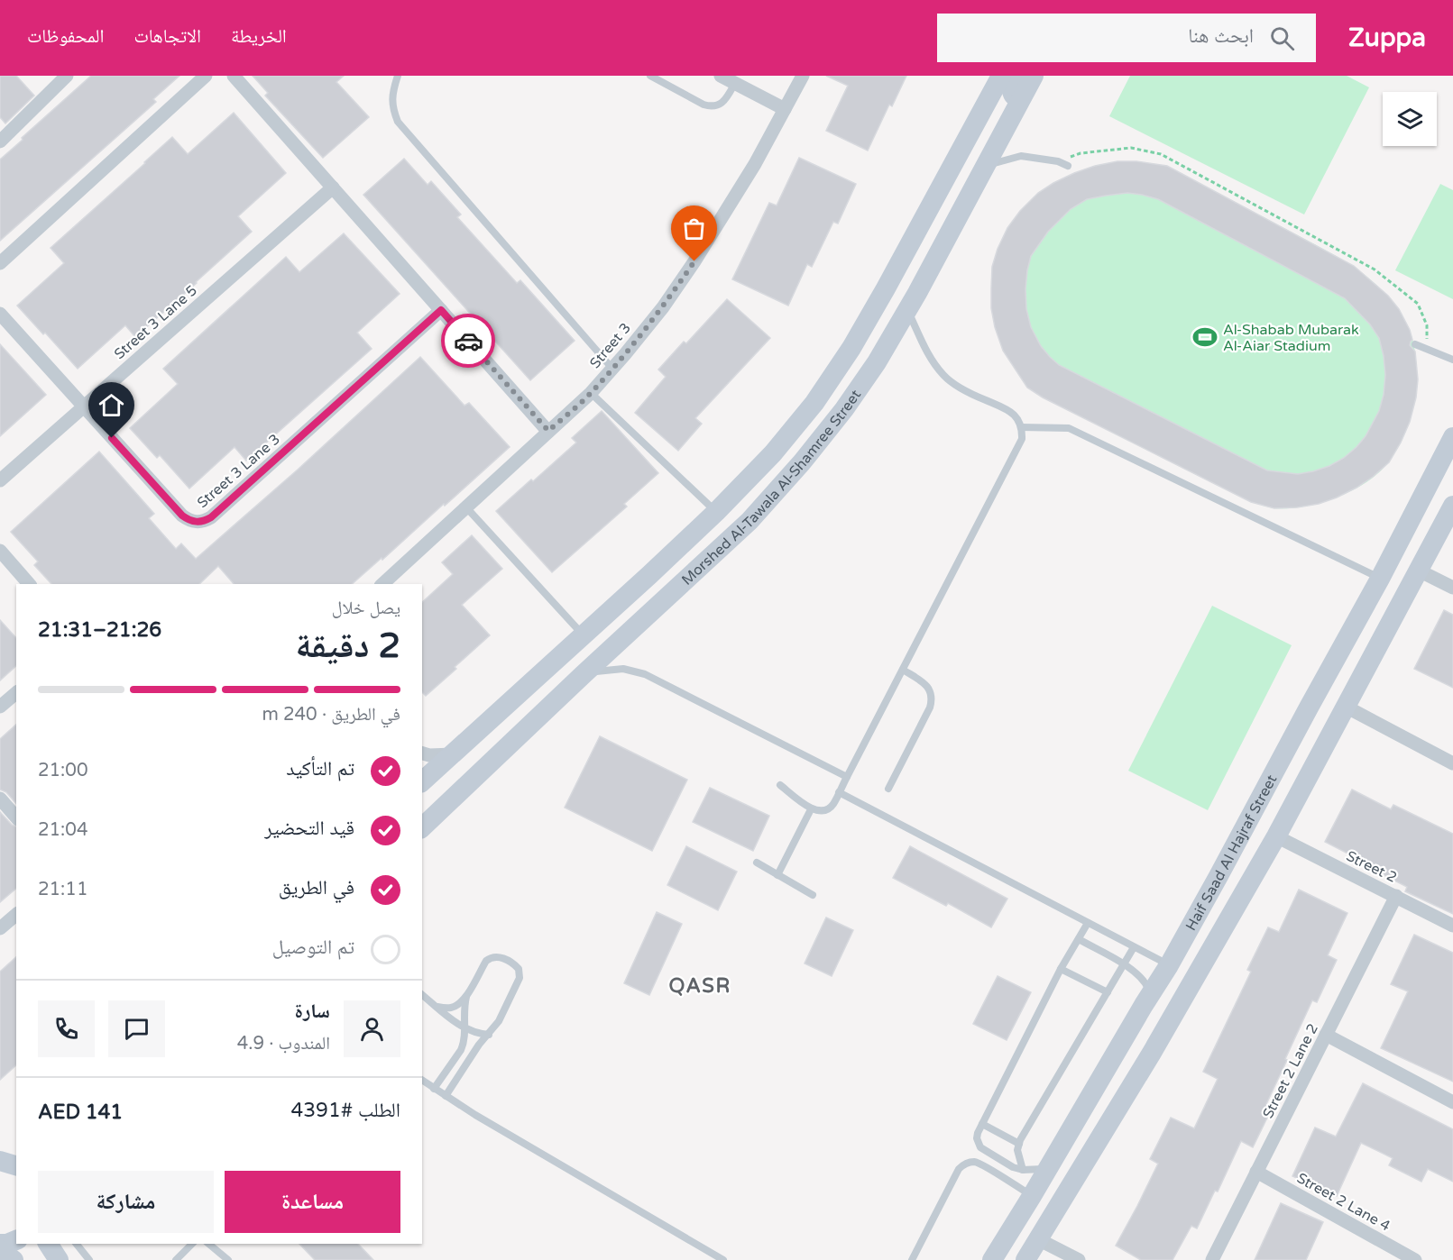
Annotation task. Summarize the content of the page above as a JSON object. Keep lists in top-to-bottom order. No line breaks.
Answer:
{"streets":{"main road":["Morshed Al-Tawala Al-Shamree Street","Haif Saad Al Hajraf Street"],"street":["Street 3 Lane 5","Street 3","Street 3 Lane 3","Street 2","Street 2 Lane 2","Street 2 Lane 4"]},"crossings":[["Street 3 Lane 5","Street 3 Lane 3"],["Haif Saad Al Hajraf Street","Street 2"],["Street 2","Street 2 Lane 2"],["Street 2 Lane 2","Street 2 Lane 4"]],"districts":["QASR"],"places":{"sports":["Al-Shabab Mubarak Al-Aiar Stadium"]},"page":{"header":"Zuppa","search":"ابحث هنا","nav":["الخريطة","الاتجاهات","المحفوظات"],"heading":["2 دقيقة","يصل خلال","21:26–21:31"],"panel":["سارة","المندوب · 4.9","الطلب #4391","AED 141"],"bar":"في الطريق · 240 m","list":[["تم التأكيد","21:00"],["قيد التحضير","21:04"],["في الطريق","21:11"],"تم التوصيل"],"buttons":["مساعدة","مشاركة"]}}
